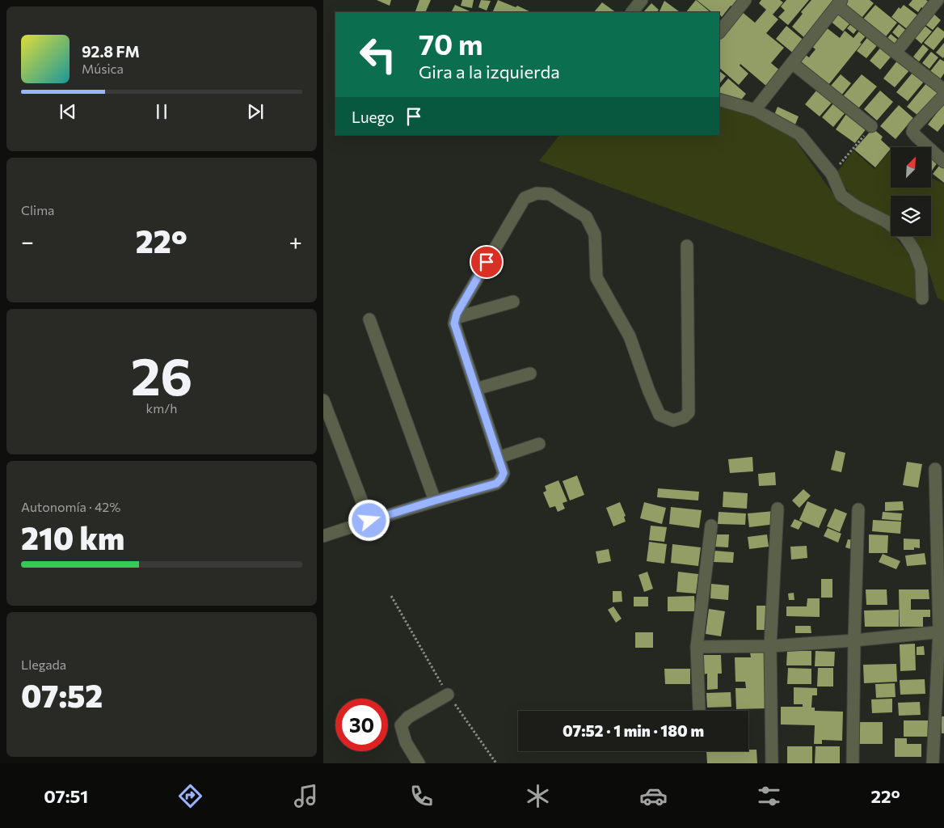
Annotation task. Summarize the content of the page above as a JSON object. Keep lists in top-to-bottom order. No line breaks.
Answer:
{"north":"top right","page":{"turn":["70 m","Gira a la izquierda"],"song":["92.8 FM","Música"],"then":"Luego","tile":["Clima",["26","km/h"],["Autonomía · 42%","210 km"],["Llegada","07:52"]],"heat":["−","22°","+"],"limit":"30","trip":"07:52 · 1 min · 180 m","tabs":["07:51","22°"]}}
